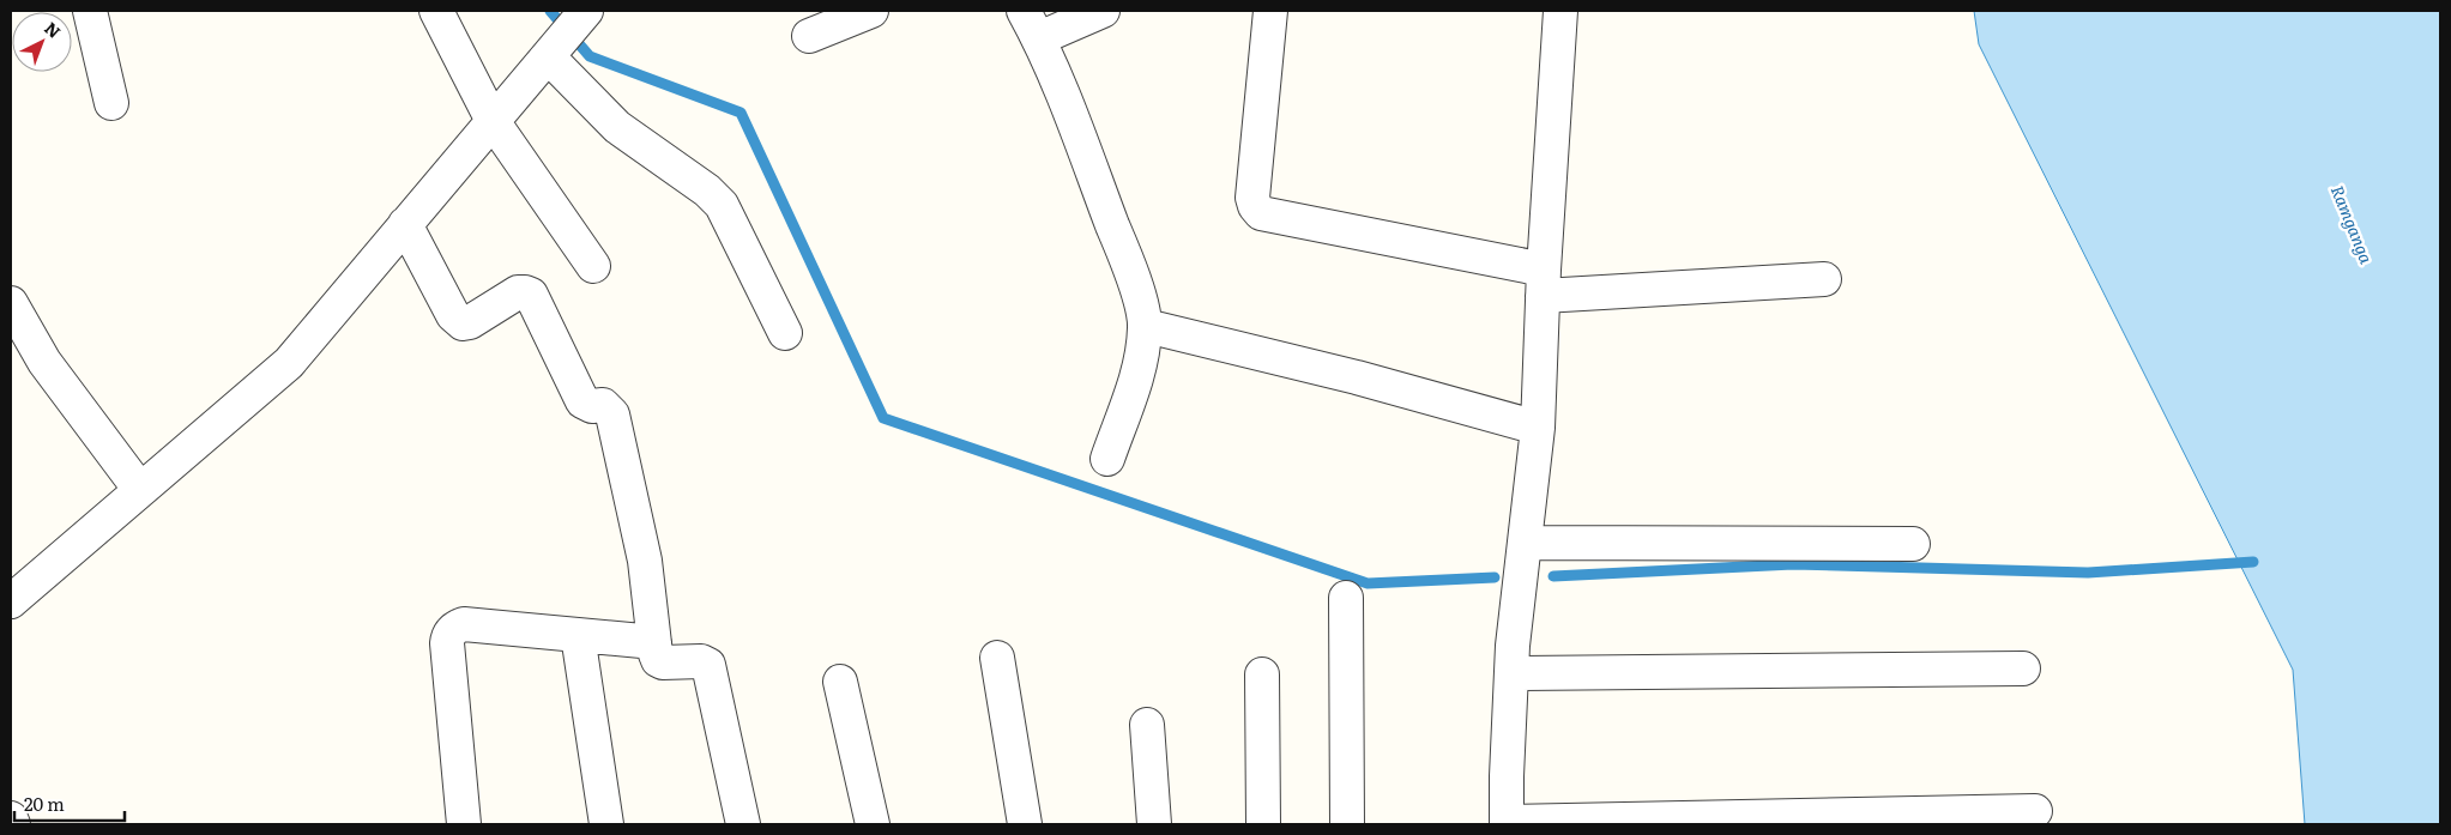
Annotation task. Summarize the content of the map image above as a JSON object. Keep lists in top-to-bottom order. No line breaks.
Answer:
{"water":["Ramganga"],"scale_bar":"20 m","north":"top right"}
